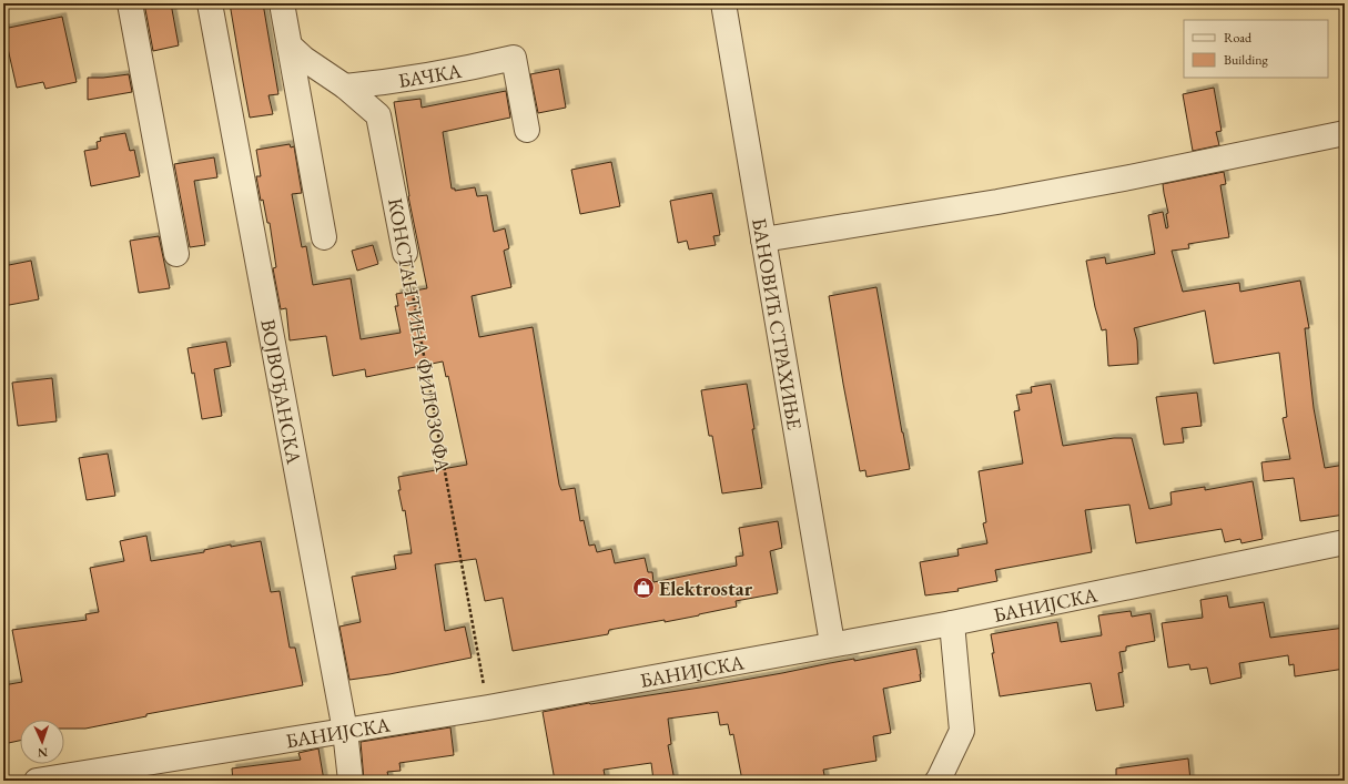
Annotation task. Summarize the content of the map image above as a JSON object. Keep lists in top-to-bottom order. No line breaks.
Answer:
{"streets":{"street":["БАЧКА","БАНОВИЋ СТРАХИЊЕ","КОНСТАНТИНА ФИЛОЗОФА","ВОЈВОЂАНСКА","БАНИЈСКА"]},"crossings":[["БАЧКА","КОНСТАНТИНА ФИЛОЗОФА"],["БАНОВИЋ СТРАХИЊЕ","БАНИЈСКА"],["КОНСТАНТИНА ФИЛОЗОФА","БАНИЈСКА"],["ВОЈВОЂАНСКА","БАНИЈСКА"]],"places":{"shop":["Elektrostar"]},"legend":["Road","Building"],"north":"bottom"}
